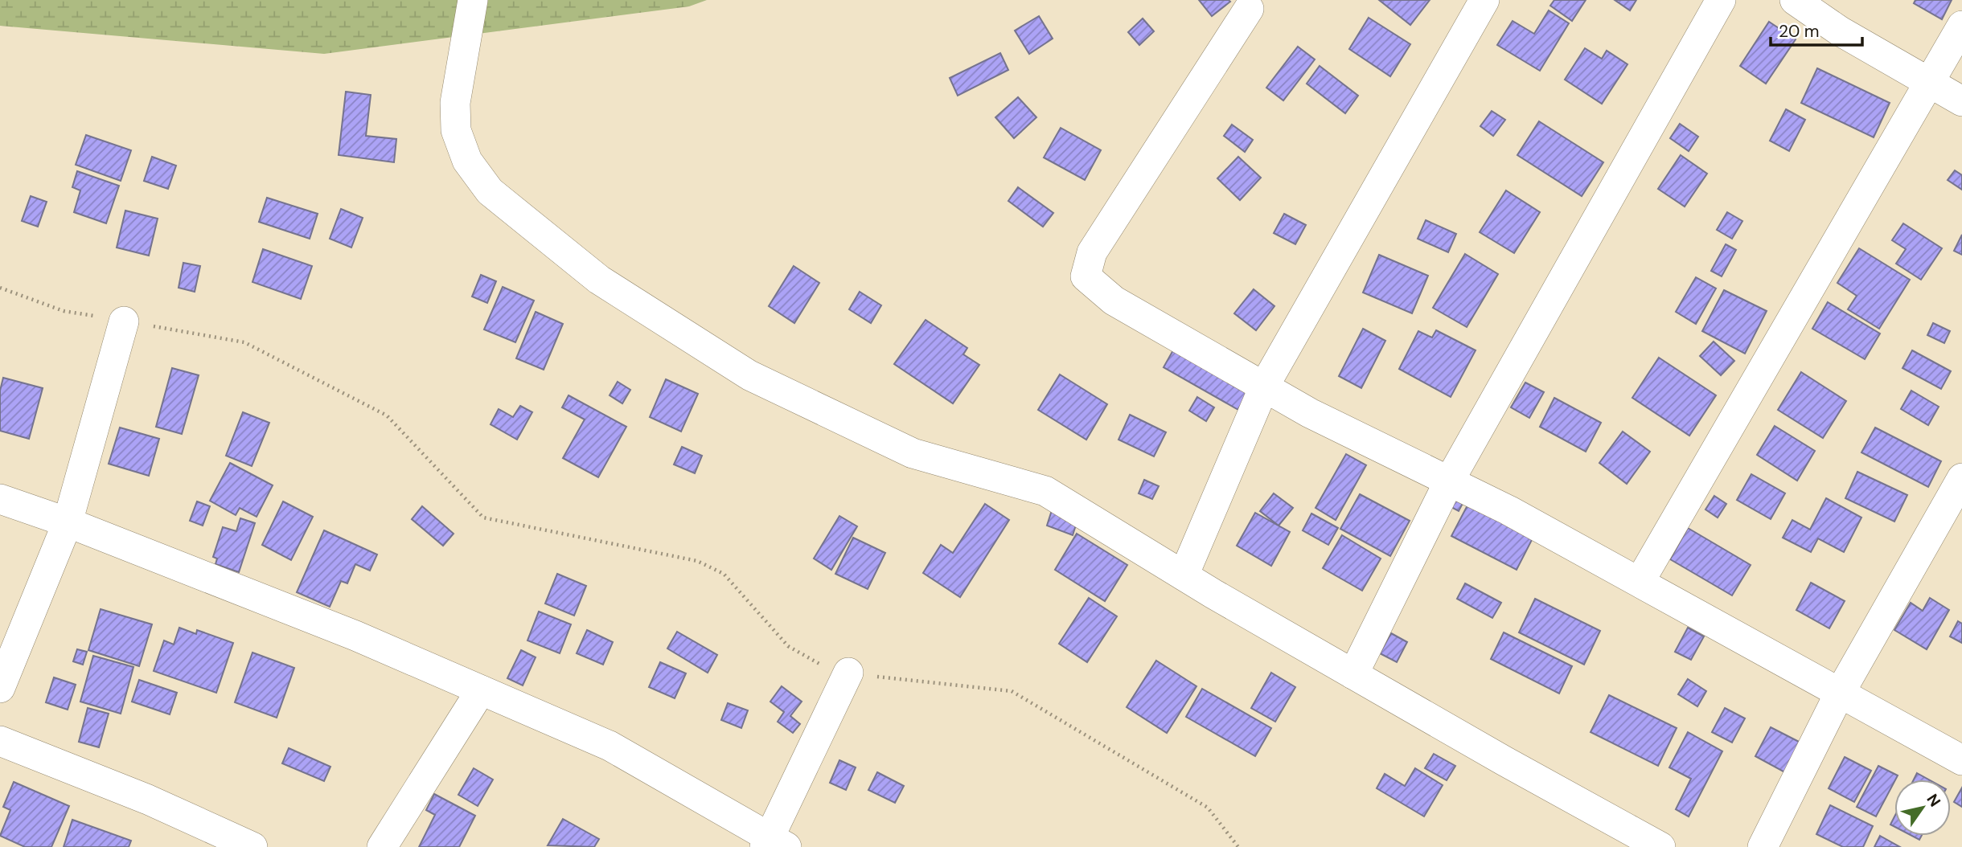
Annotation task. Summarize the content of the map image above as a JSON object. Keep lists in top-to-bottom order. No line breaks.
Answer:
{"scale_bar":"20 m","north":"top right"}
